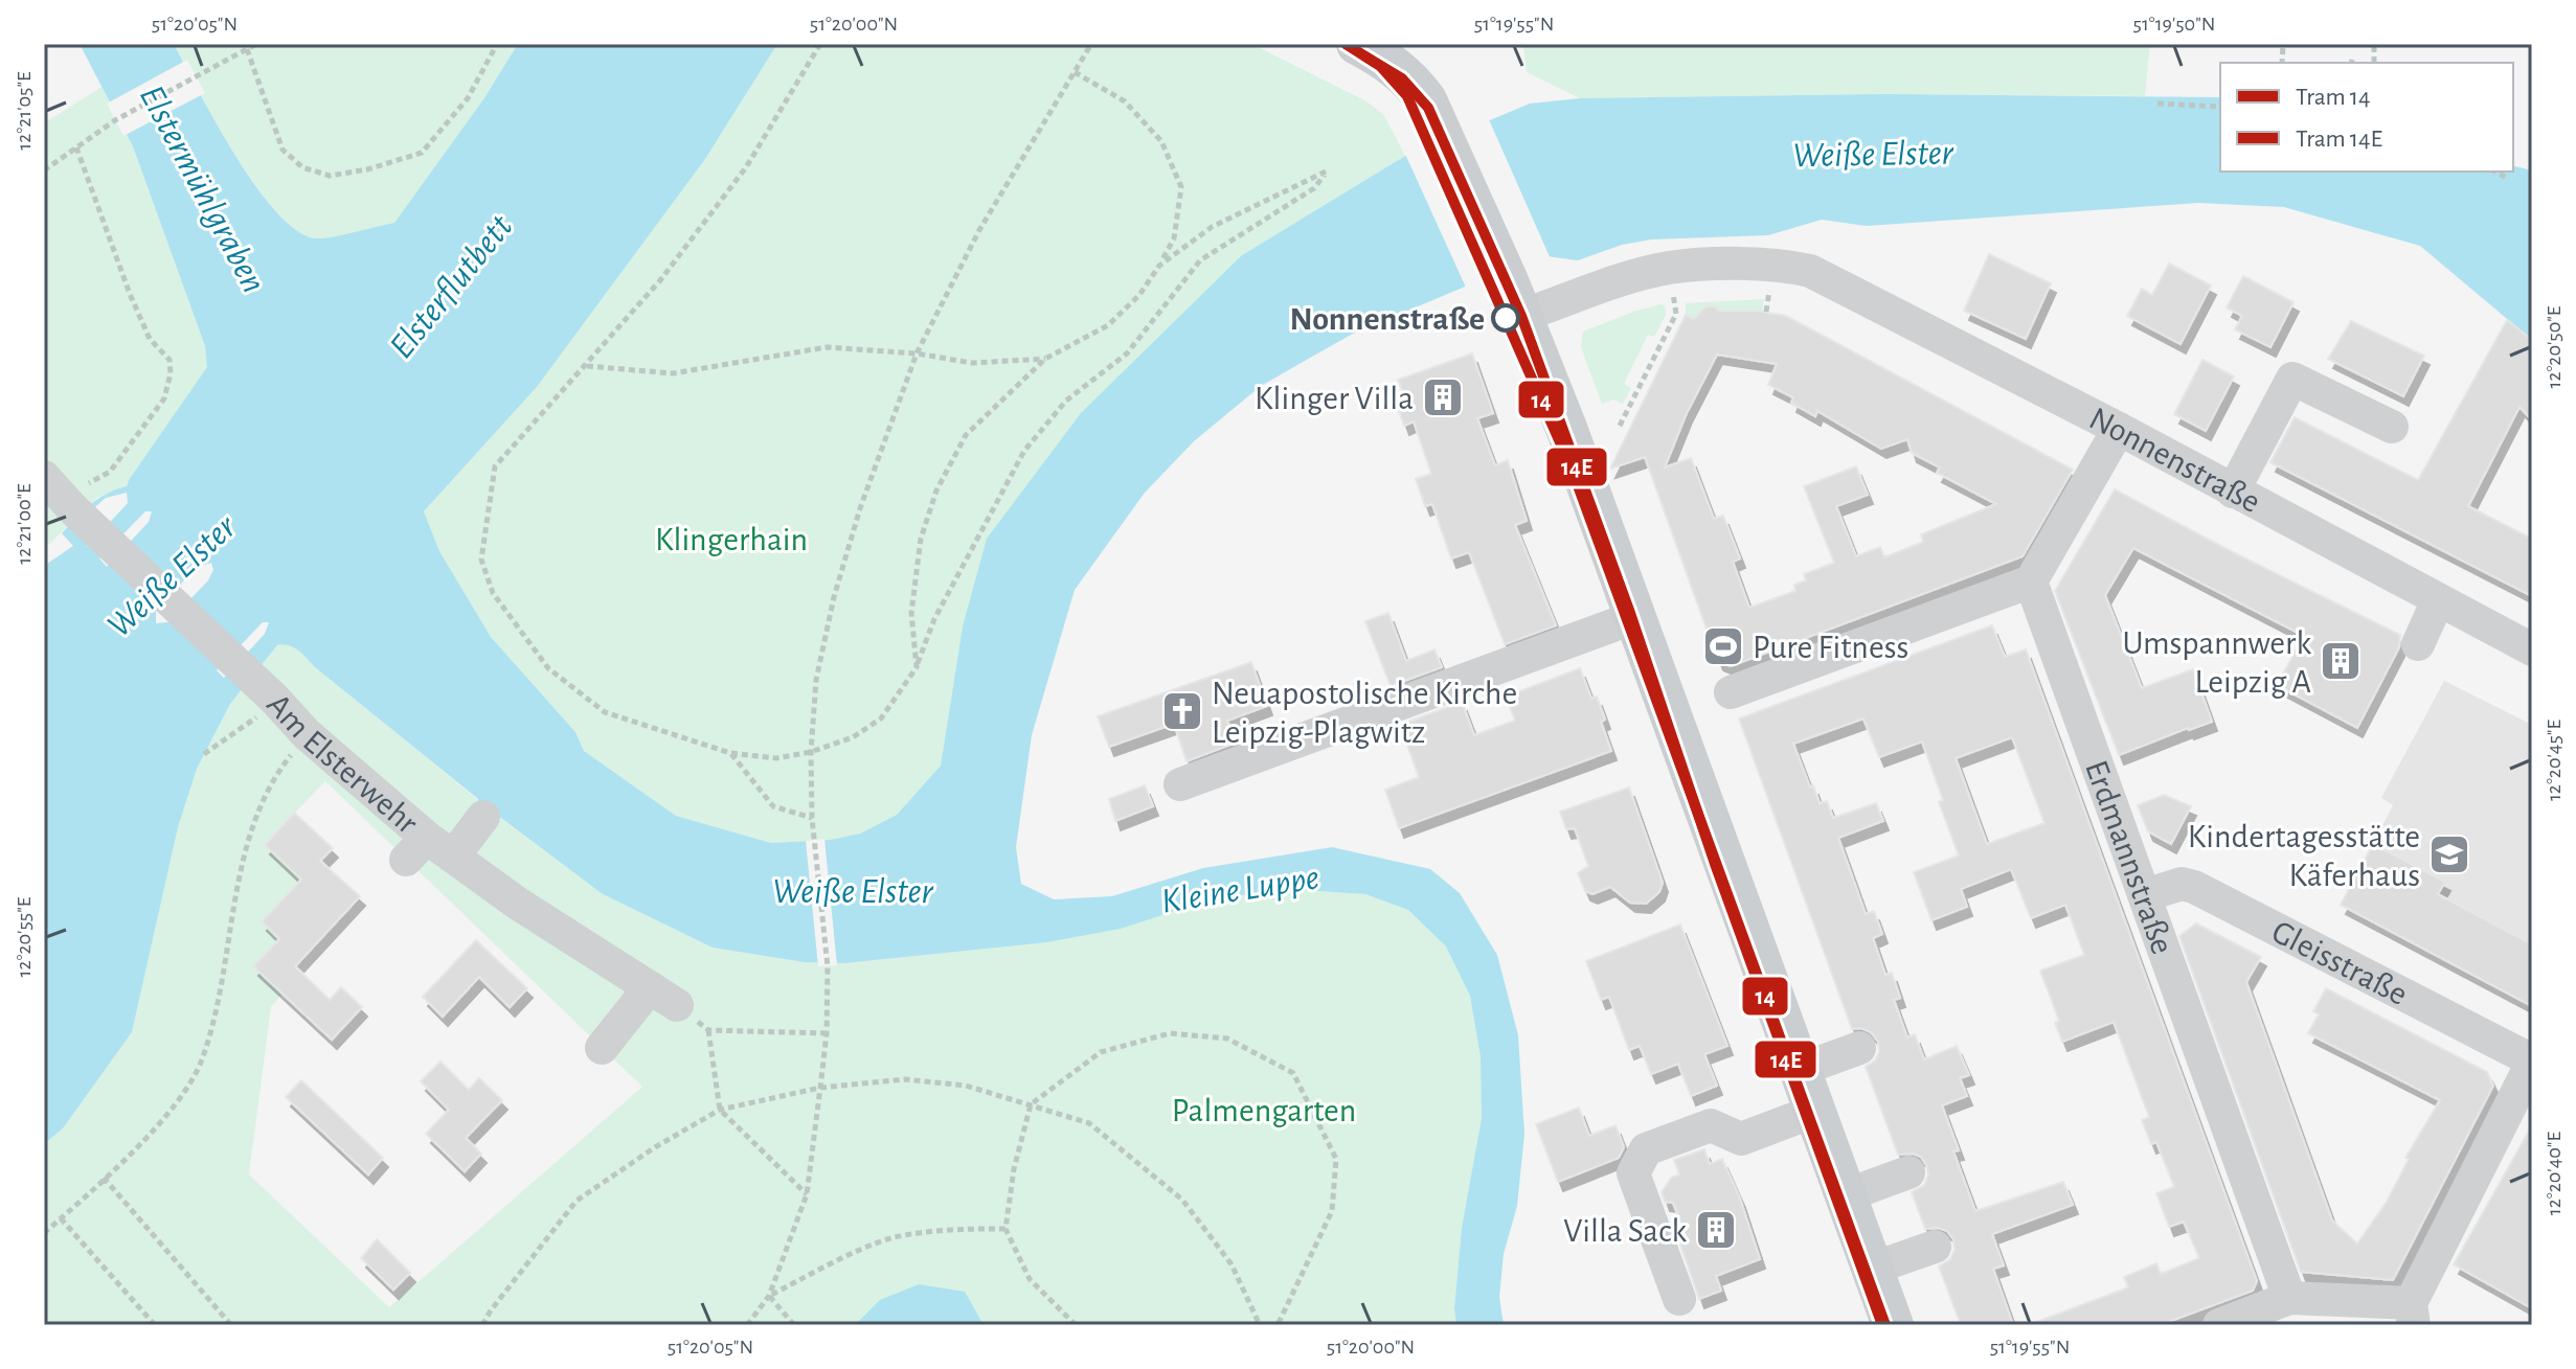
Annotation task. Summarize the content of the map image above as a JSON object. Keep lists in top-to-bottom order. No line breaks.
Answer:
{"streets":{"street":["Nonnenstraße","Am Elsterwehr","Erdmannstraße","Gleisstraße"]},"crossings":[["Erdmannstraße","Gleisstraße"]],"water":["Weiße Elster","Elstermühlgraben","Elsterflutbett","Kleine Luppe"],"parks":["Klingerhain","Palmengarten"],"places":{"other":["Nonnenstraße"],"building":["Klinger Villa","Umspannwerk Leipzig A","Villa Sack"],"sports":["Pure Fitness"],"church":["Neuapostolische Kirche Leipzig-Plagwitz"],"school or university":["Kindertagesstätte Käferhaus"]},"lines":["tram line 14","tram line 14E"],"legend":["Tram 14","Tram 14E"],"coordinates":["51°20'05\"N","51°20'00\"N","51°19'55\"N","51°19'50\"N","12°21'05\"E","12°20'50\"E","12°21'00\"E","12°20'45\"E","12°20'55\"E","12°20'40\"E"]}
